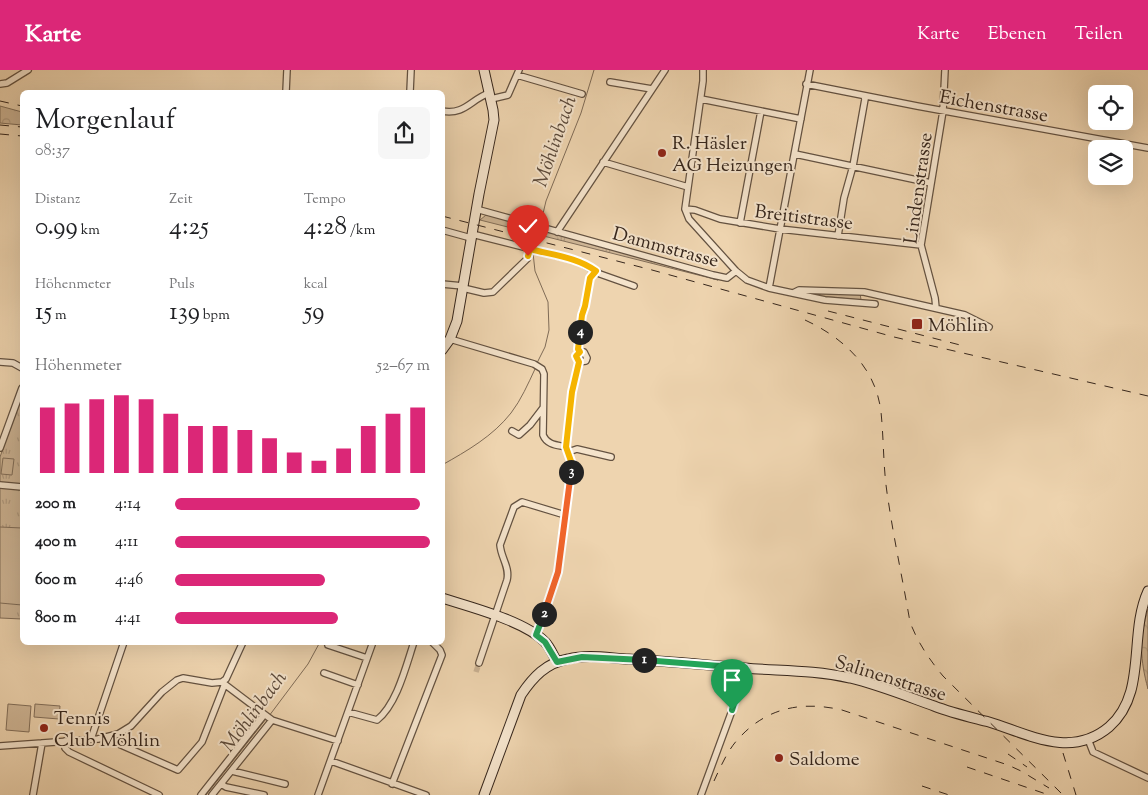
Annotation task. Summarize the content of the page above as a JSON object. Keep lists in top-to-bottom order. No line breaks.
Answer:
{"streets":{"street":["Eichenstrasse","Lindenstrasse","Breitistrasse","Dammstrasse","Salinenstrasse"]},"crossings":[["Eichenstrasse","Lindenstrasse"],["Lindenstrasse","Breitistrasse"]],"water":["Möhlinbach"],"places":{"other":["R. Häsler AG Heizungen","Tennis Club Möhlin","Saldome"],"transit":["Möhlin"]},"page":{"header":"Karte","nav":["Karte","Ebenen","Teilen"],"heading":["Morgenlauf","08:37"],"stats":[["Distanz","0.99 km"],["Zeit","4:25"],["Tempo","4:28 /km"],["Höhenmeter","15 m"],["Puls","139 bpm"],["kcal","59"]],"pins":["4","3","2","1"],"chart":["Höhenmeter","52–67 m"],"list":[{"name":"200 m","note":"4:14"},{"name":"400 m","note":"4:11"},{"name":"600 m","note":"4:46"},{"name":"800 m","note":"4:41"}]}}
